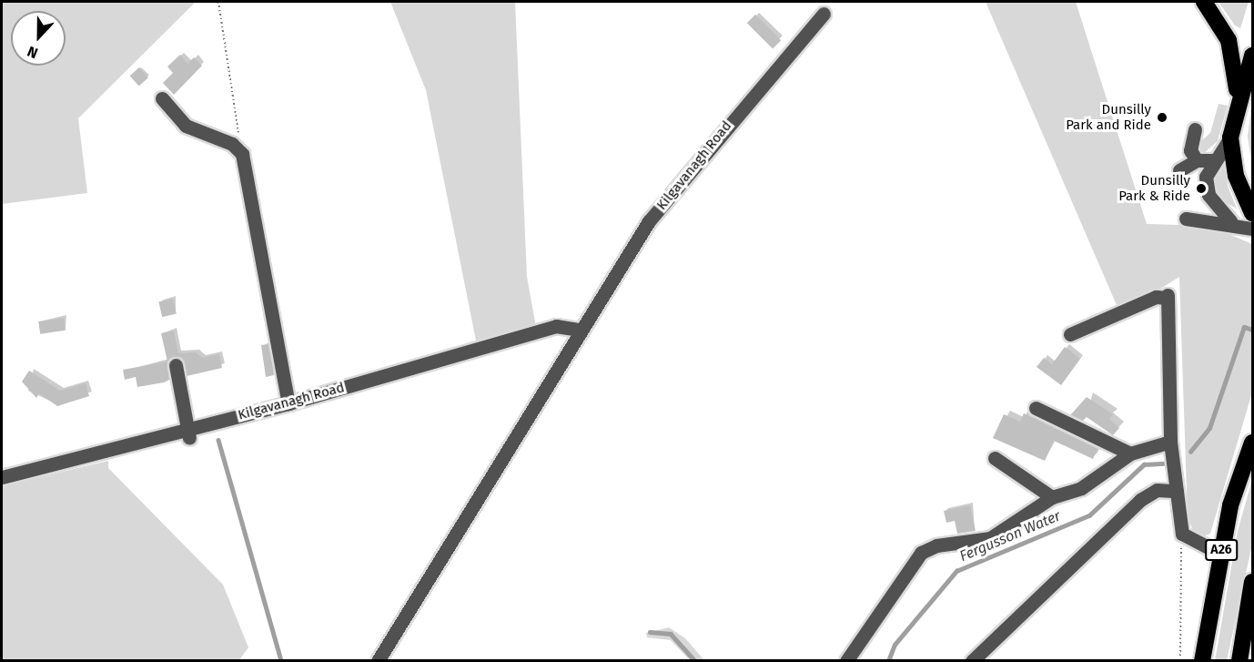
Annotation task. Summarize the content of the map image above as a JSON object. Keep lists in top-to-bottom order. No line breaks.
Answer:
{"streets":{"highway":["A26"],"street":["Kilgavanagh Road"]},"water":["Fergusson Water"],"places":["Dunsilly Park and Ride","Dunsilly Park & Ride"],"north":"bottom"}
